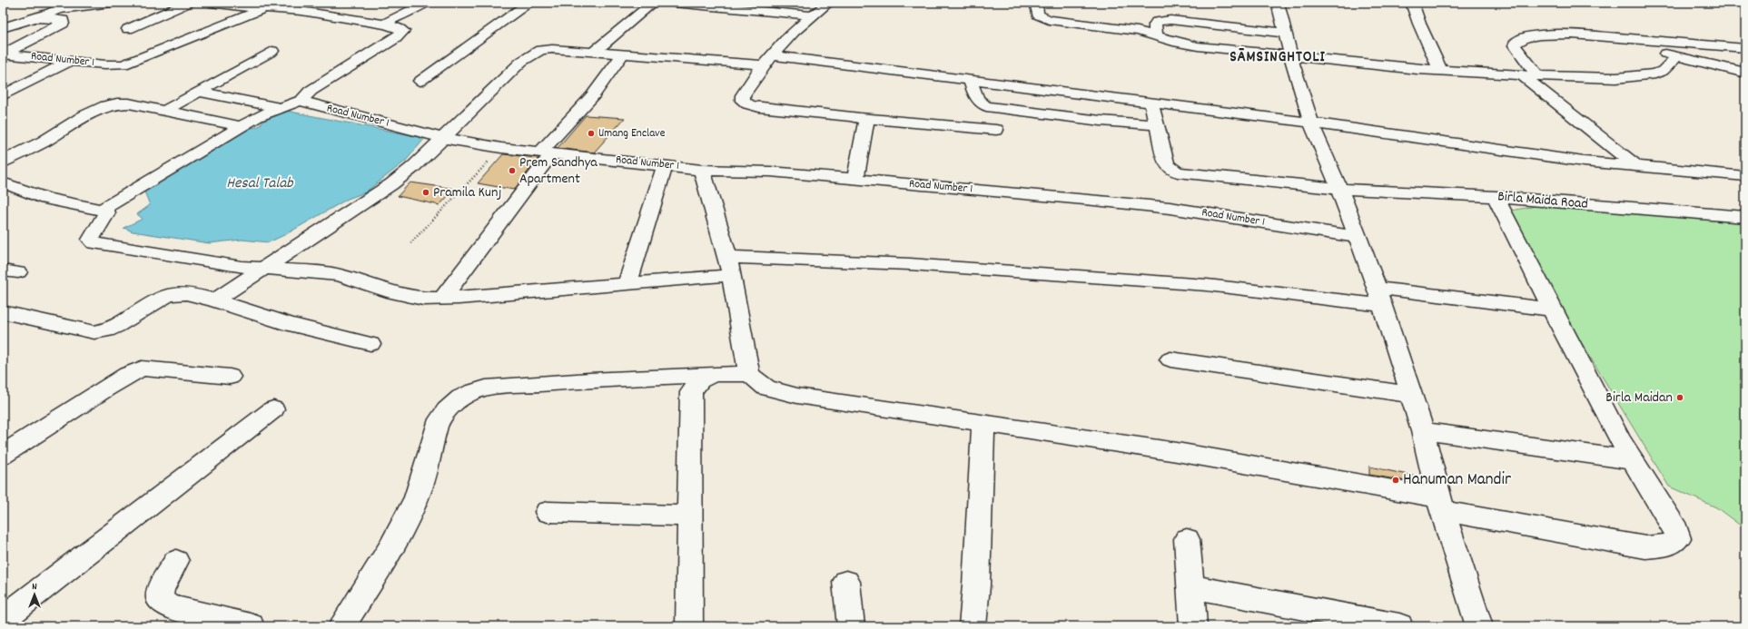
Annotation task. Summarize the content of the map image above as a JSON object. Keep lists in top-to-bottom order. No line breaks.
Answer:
{"streets":{"street":["Road Number 1","Birla Maida Road"]},"districts":["SĀMSINGHTOLI"],"water":["Hesal Talab"],"places":["Umang Enclave","Prem Sandhya Apartment","Pramila Kunj","Birla Maidan","Hanuman Mandir"],"north":"top"}
